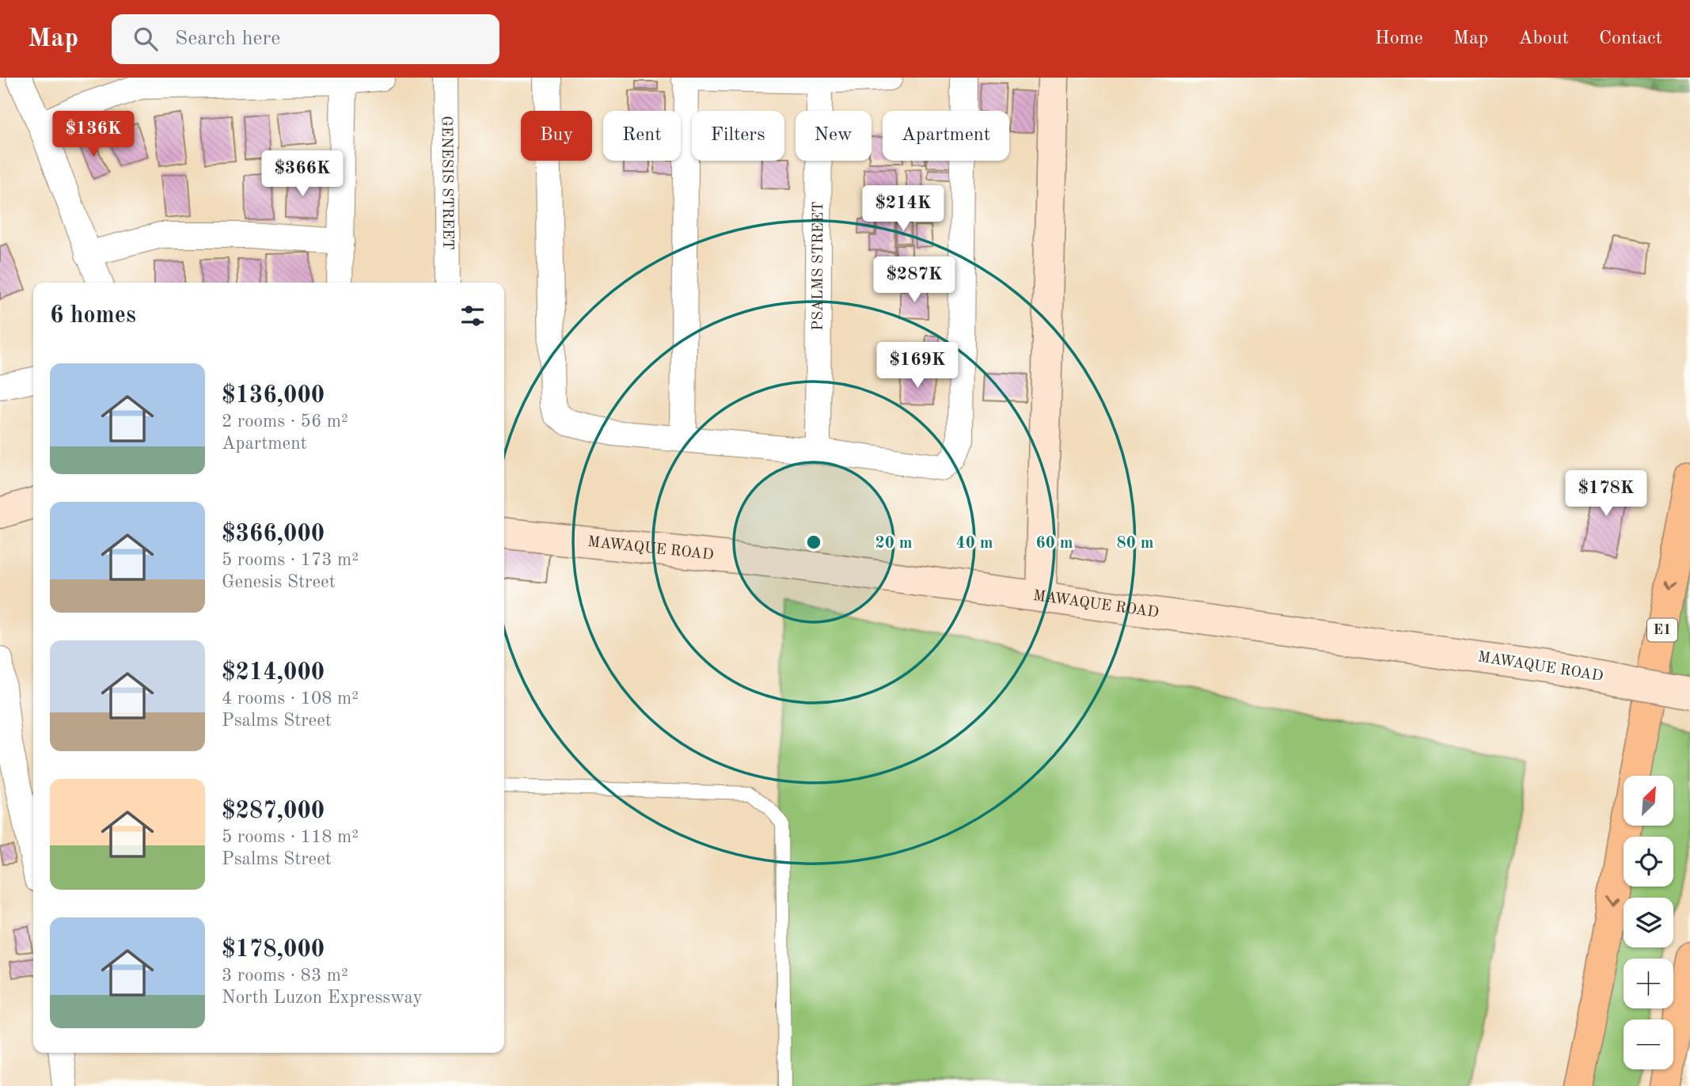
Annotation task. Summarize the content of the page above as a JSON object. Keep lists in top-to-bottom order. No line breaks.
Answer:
{"streets":{"highway":["E1"],"main road":["MAWAQUE ROAD"],"street":["GENESIS STREET","PSALMS STREET"]},"north":"top right","page":{"header":"Map","search":"Search here","nav":["Home","Map","About","Contact"],"price":["$136K","$366K","$214K","$287K","$169K","$178K"],"chip":["Buy","Rent","Filters","New","Apartment"],"heading":"6 homes","list":[{"name":"$136,000","note":"2 rooms · 56 m² · Apartment"},{"name":"$366,000","note":"5 rooms · 173 m² · Genesis Street"},{"name":"$214,000","note":"4 rooms · 108 m² · Psalms Street"},{"name":"$287,000","note":"5 rooms · 118 m² · Psalms Street"},{"name":"$178,000","note":"3 rooms · 83 m² · North Luzon Expressway"}],"map_buttons":["+","−"]},"rings":["20 m","40 m","60 m","80 m"]}
